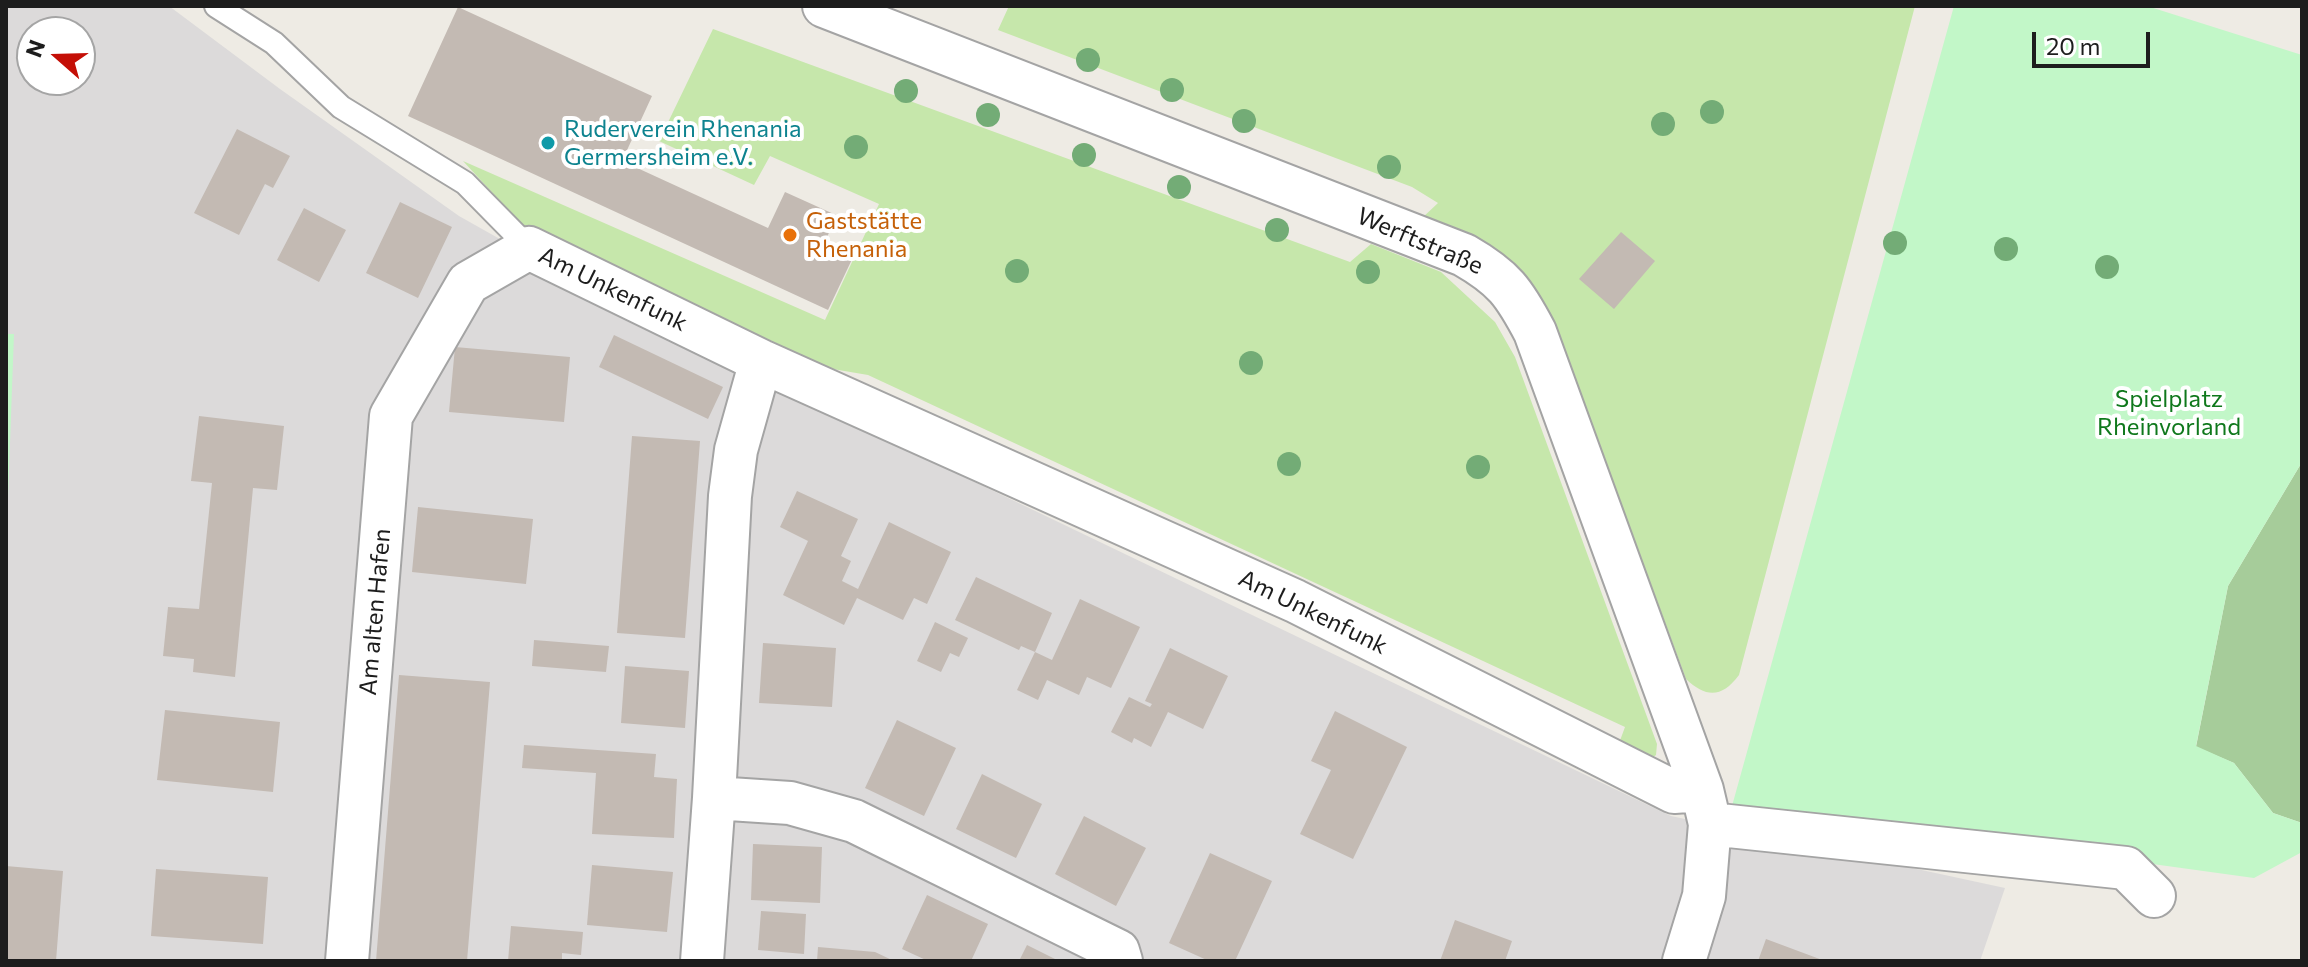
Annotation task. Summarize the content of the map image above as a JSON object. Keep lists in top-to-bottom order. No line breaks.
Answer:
{"streets":{"street":["Werftstraße","Am Unkenfunk","Am alten Hafen"]},"crossings":[["Werftstraße","Am Unkenfunk"],["Am Unkenfunk","Am alten Hafen"]],"parks":["Spielplatz Rheinvorland"],"places":["Ruderverein Rhenania Germersheim e.V.","Gaststätte Rhenania"],"scale_bar":"20 m","north":"left"}
